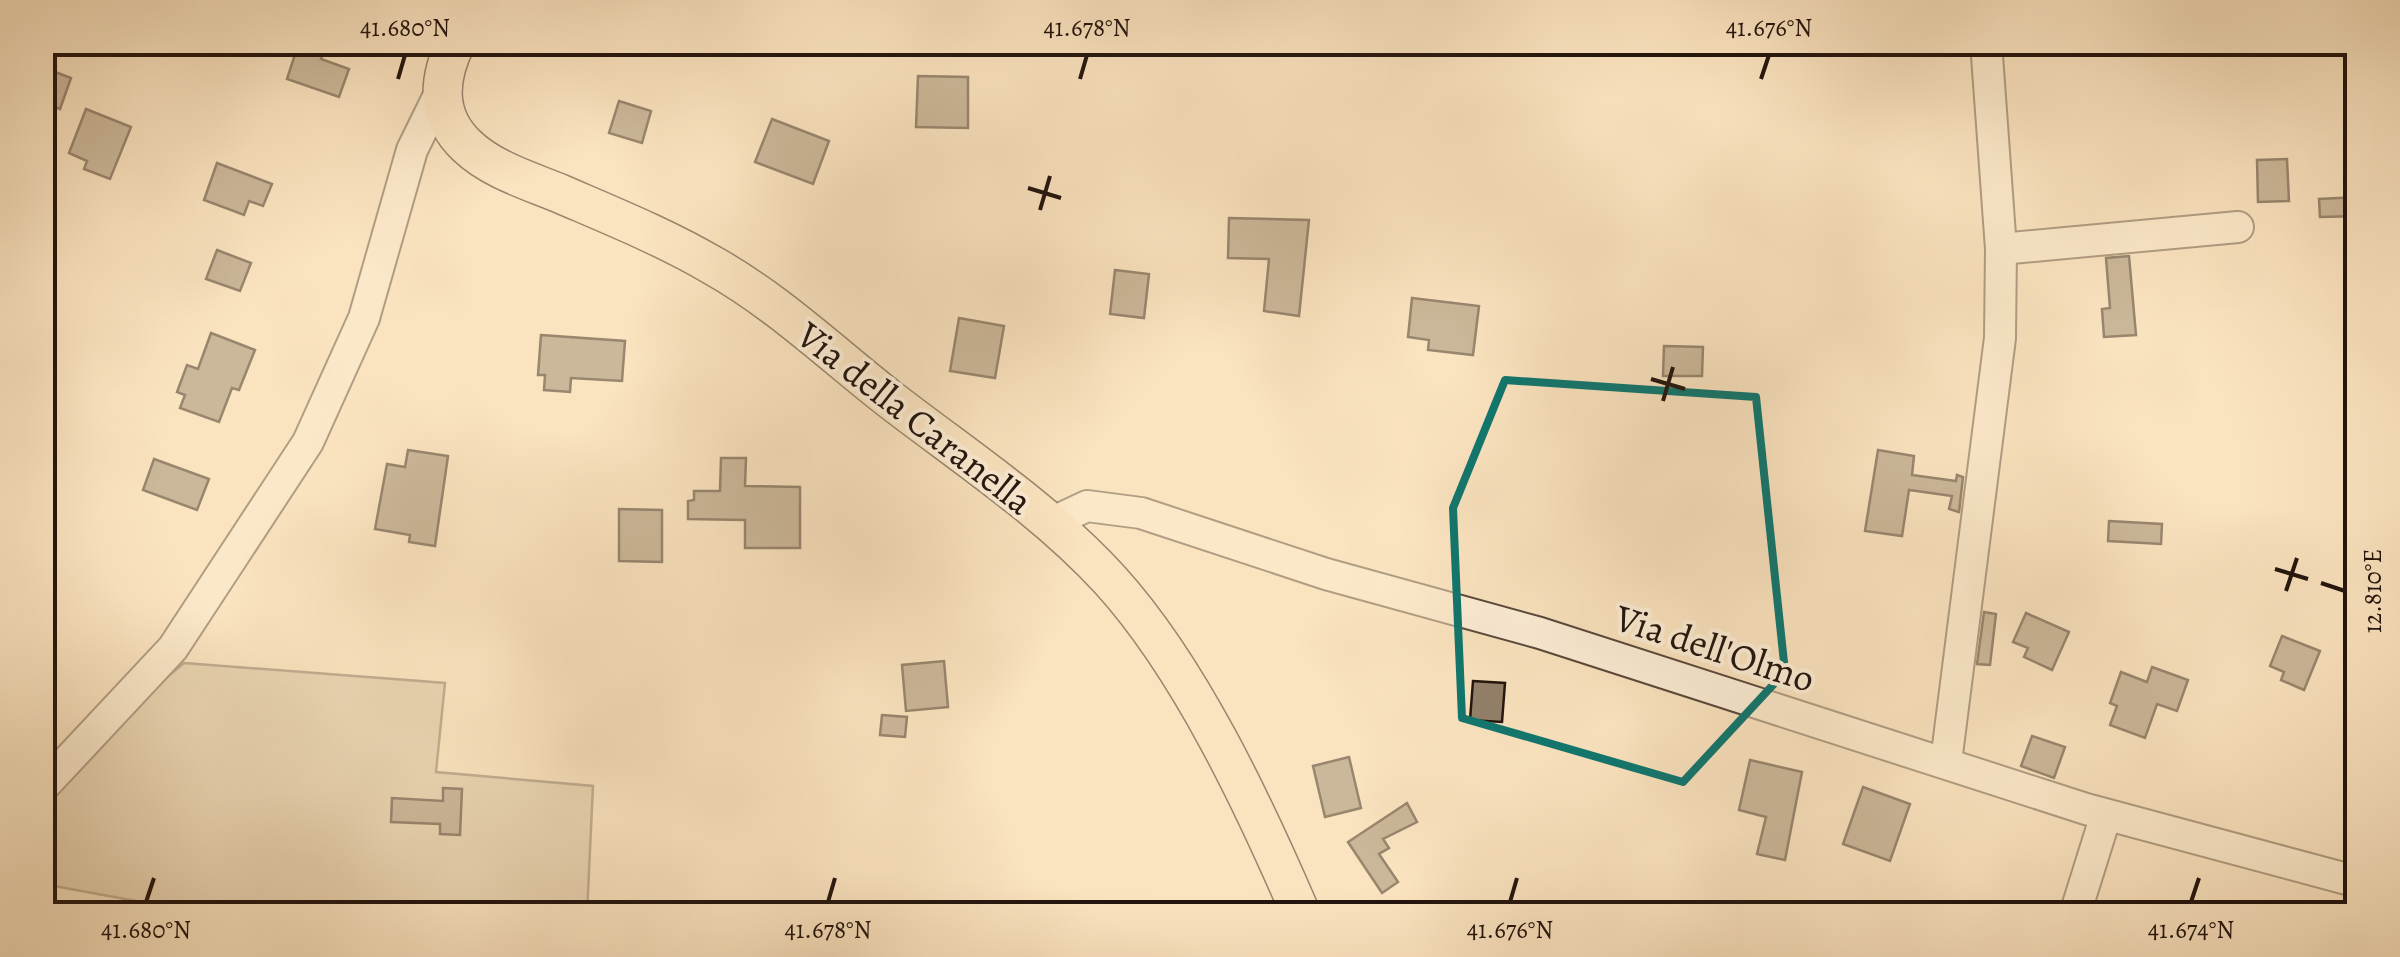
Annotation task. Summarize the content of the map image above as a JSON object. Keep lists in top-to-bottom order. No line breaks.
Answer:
{"streets":{"main road":["Via della Caranella"],"street":["Via dell'Olmo"]},"crossings":[["Via della Caranella","Via dell'Olmo"]],"coordinates":["41.680°N","41.678°N","41.676°N","12.810°E","41.674°N"]}
